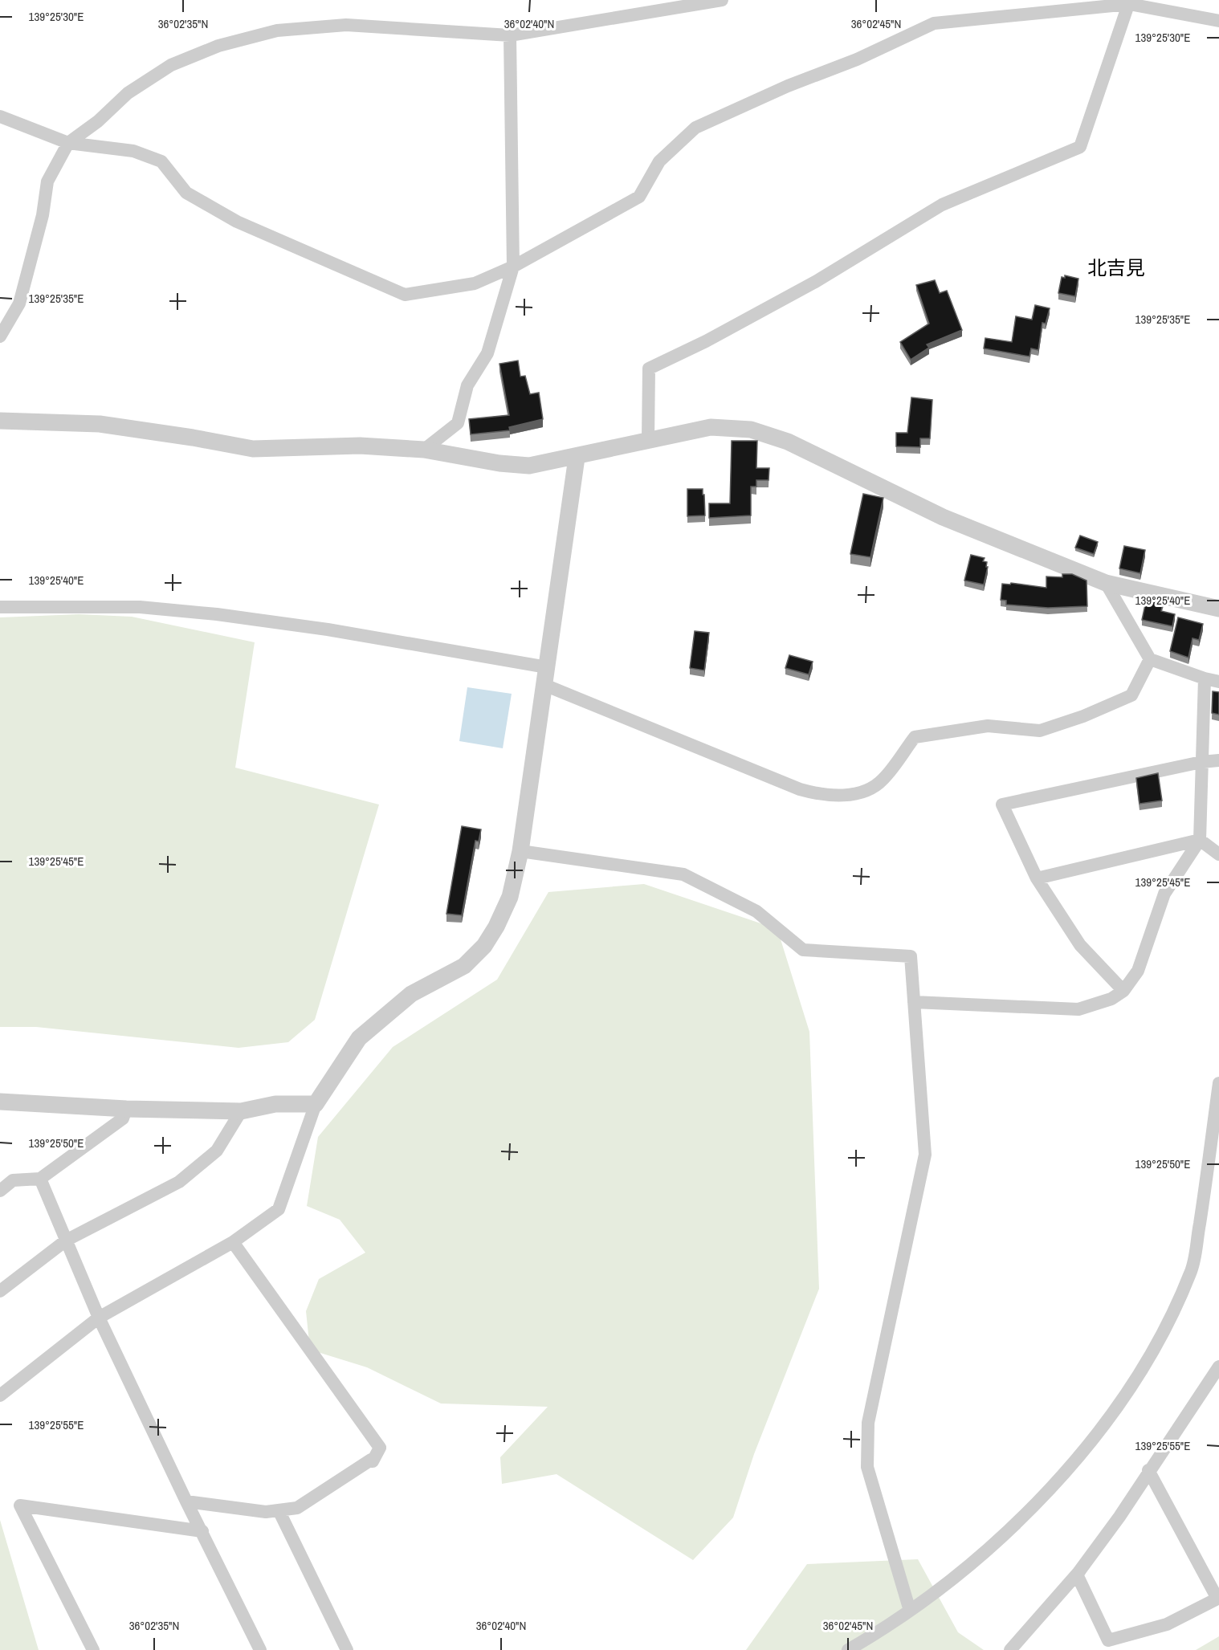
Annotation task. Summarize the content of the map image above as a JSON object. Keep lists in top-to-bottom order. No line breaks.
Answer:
{"districts":["北吉見"],"coordinates":["139°25'30\"E","36°02'35\"N","36°02'40\"N","36°02'45\"N","139°25'35\"E","139°25'40\"E","139°25'45\"E","139°25'50\"E","139°25'55\"E"]}
